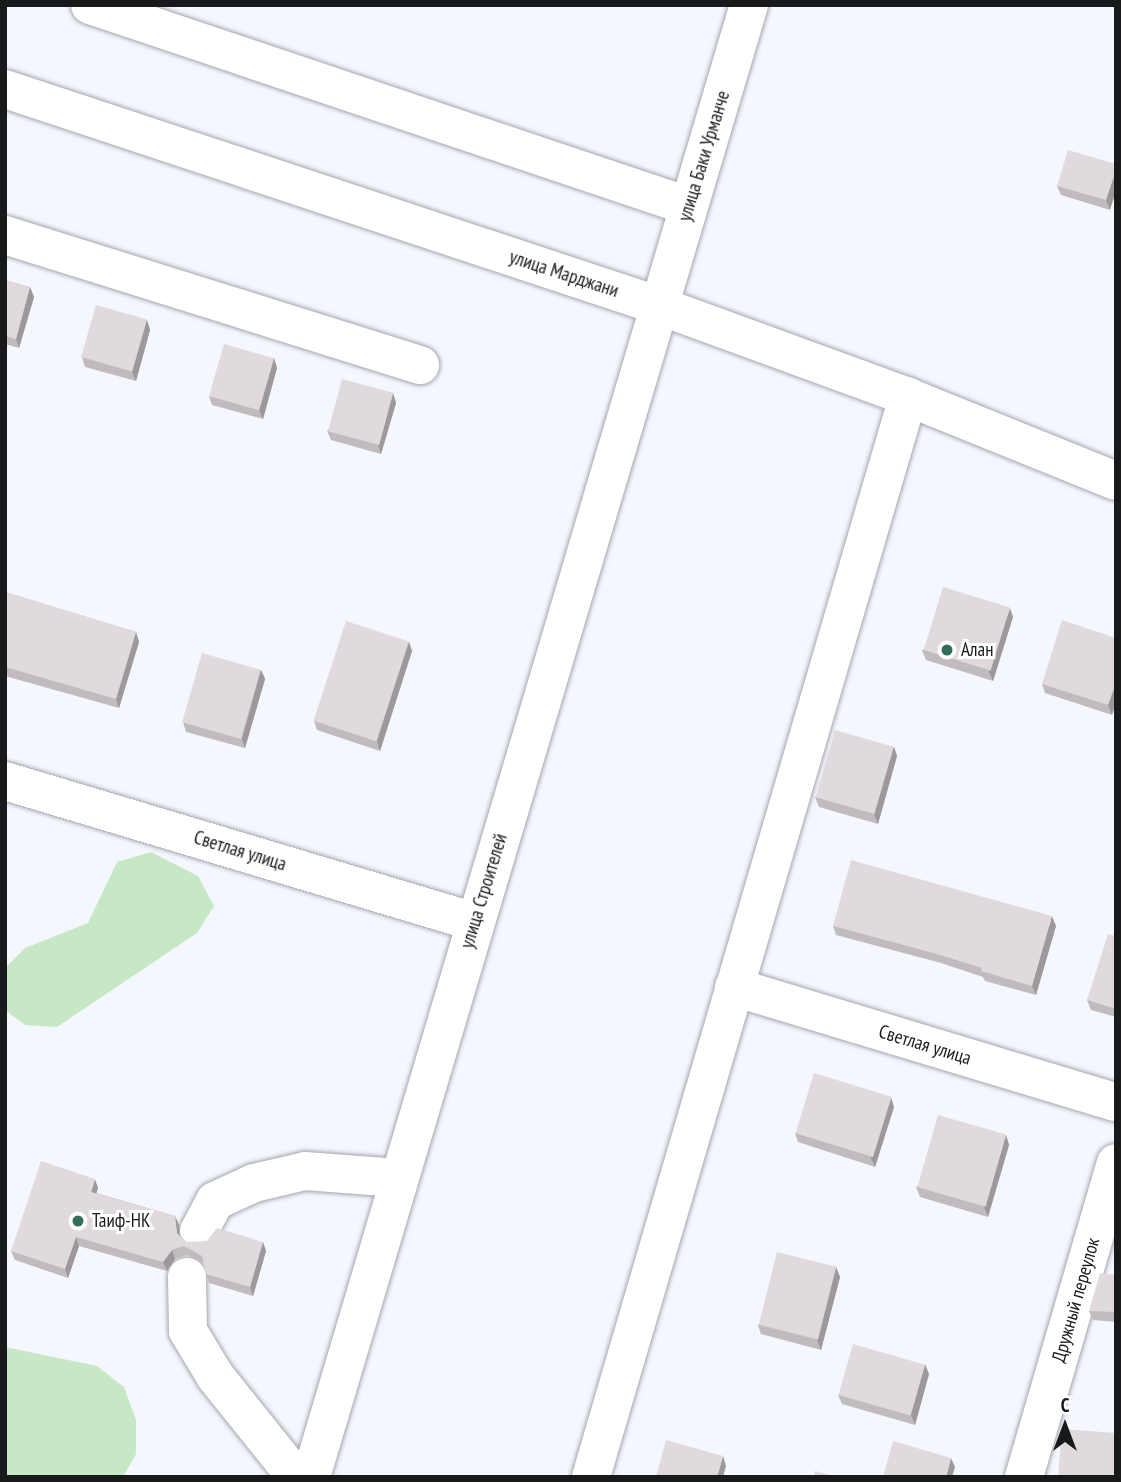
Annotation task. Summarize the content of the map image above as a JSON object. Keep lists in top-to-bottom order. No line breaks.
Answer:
{"streets":{"street":["улица Баки Урманче","улица Марджани","Светлая улица","улица Строителей","Дружный переулок"]},"crossings":[["улица Баки Урманче","улица Марджани"],["улица Баки Урманче","улица Строителей"],["улица Марджани","улица Строителей"],["Светлая улица","улица Строителей"]],"places":["Алан","Таиф-НК"],"north":"top"}
